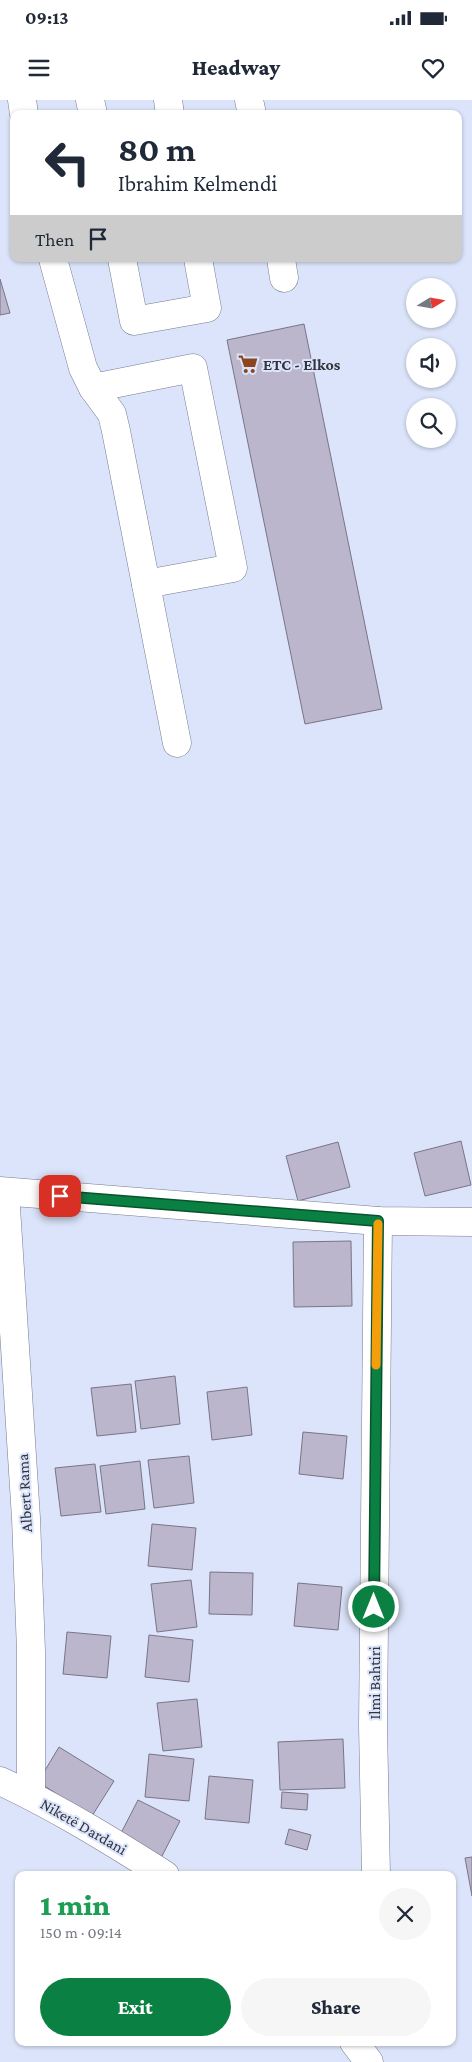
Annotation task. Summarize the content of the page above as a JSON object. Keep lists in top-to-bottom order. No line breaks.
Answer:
{"streets":{"street":["Albert Rama","Ilmi Bahtiri","Niketë Dardani"]},"crossings":[["Albert Rama","Niketë Dardani"]],"places":{"supermarket":["ETC - Elkos"]},"north":"right","page":{"status":"09:13","header":"Headway","turn":["80 m","Ibrahim Kelmendi"],"then":"Then","heading":["1 min","150 m · 09:14"],"buttons":["Exit","Share"]}}
